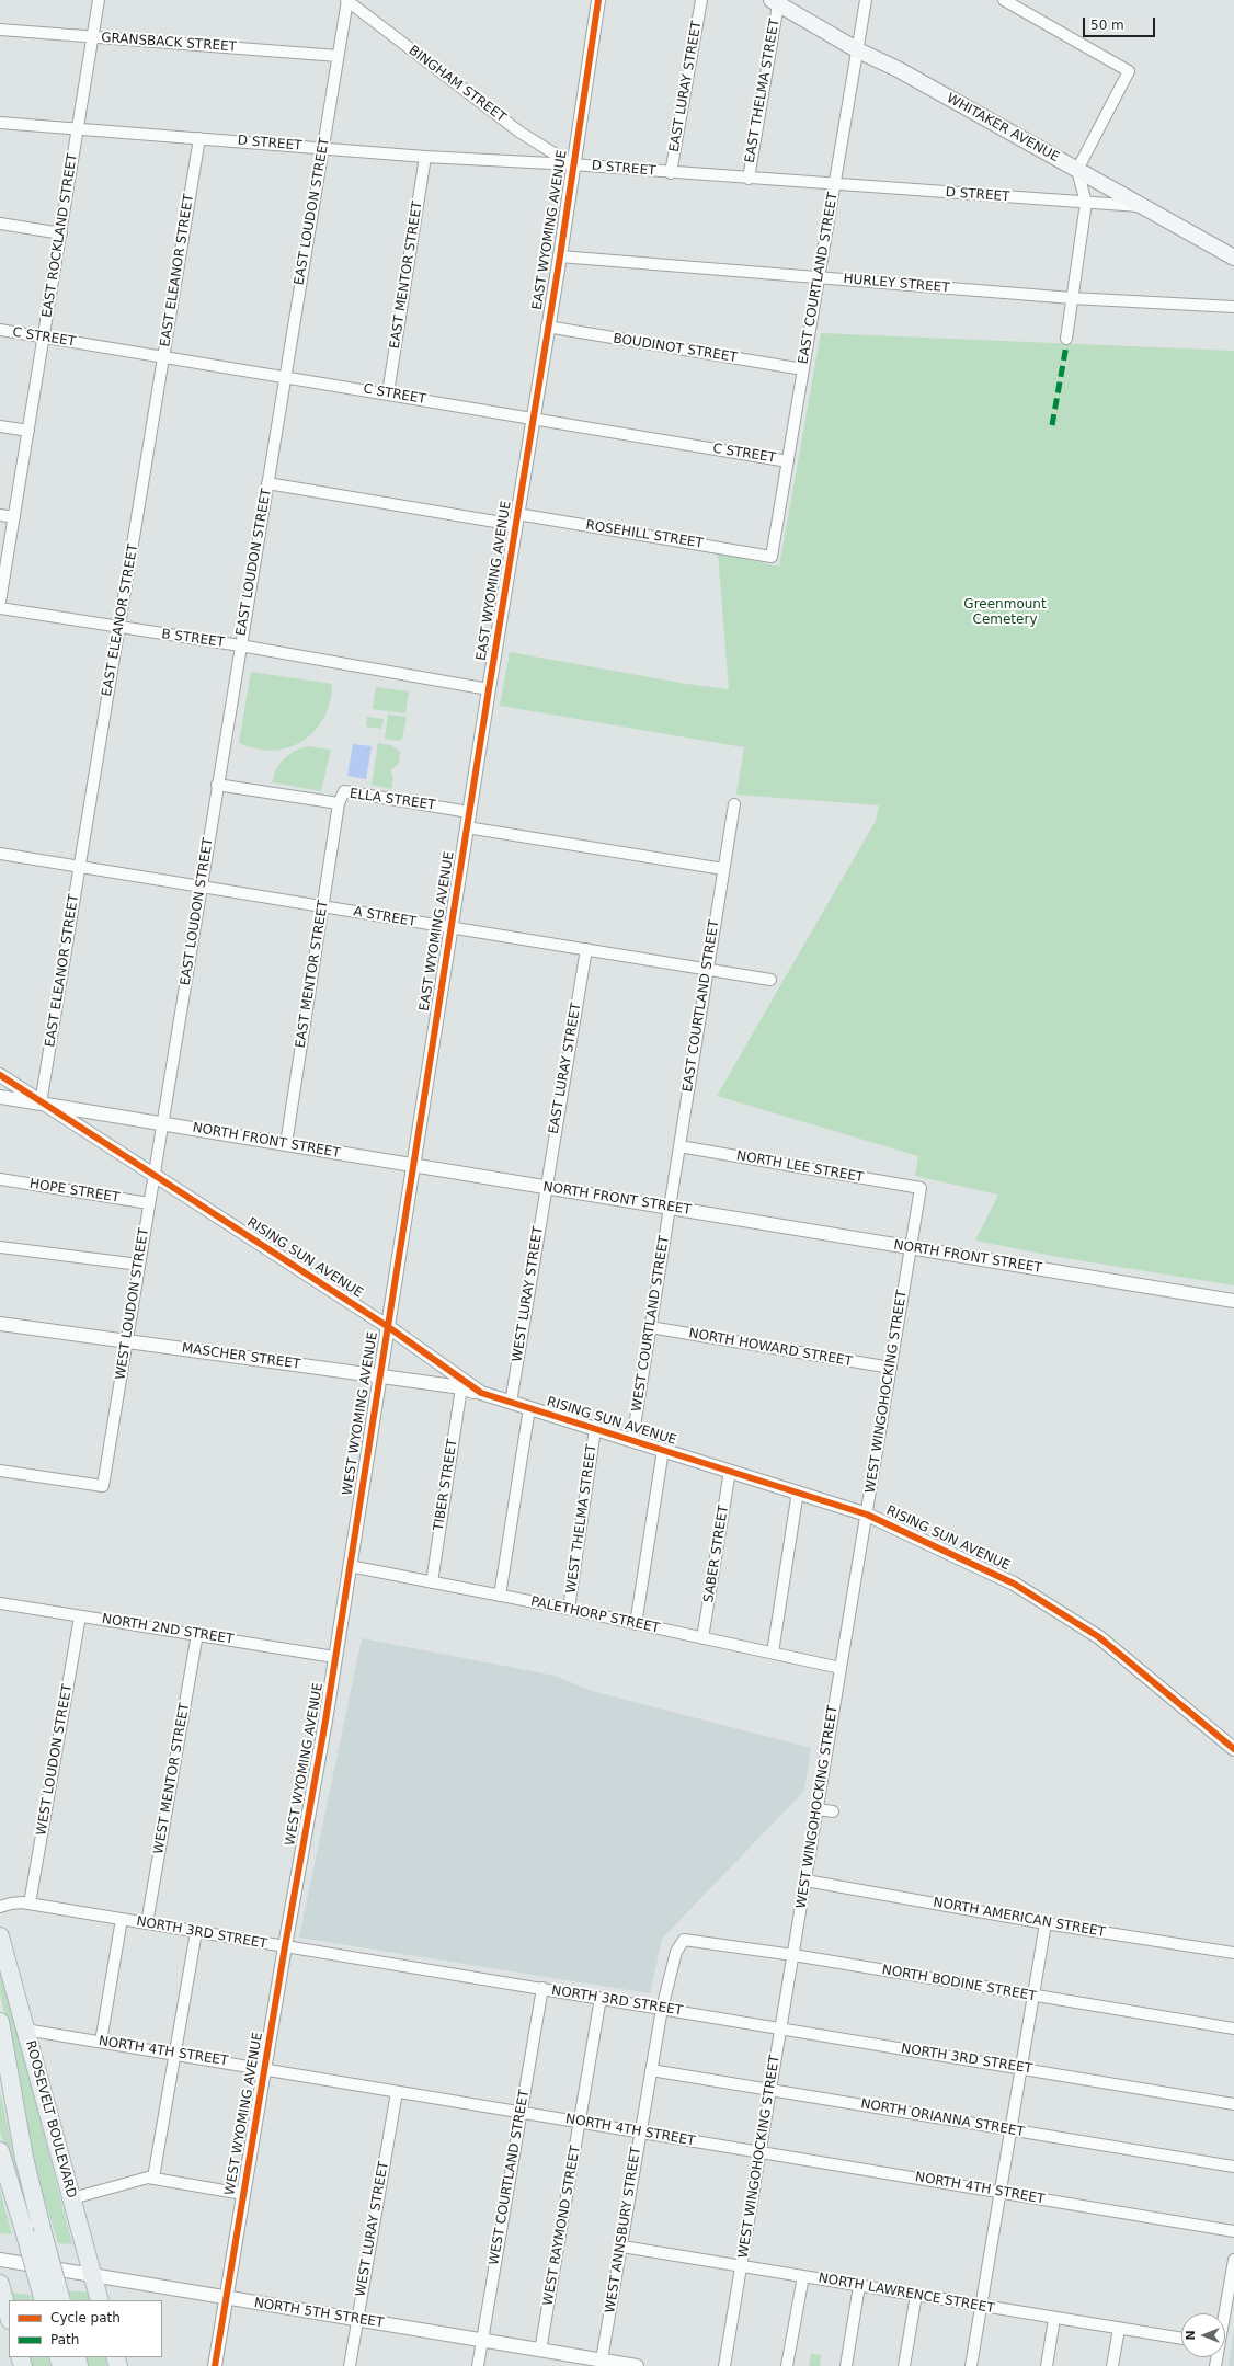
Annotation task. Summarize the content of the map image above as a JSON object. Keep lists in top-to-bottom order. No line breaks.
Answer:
{"streets":{"highway":["ROOSEVELT BOULEVARD"],"main road":["WHITAKER AVENUE"],"street":["GRANSBACK STREET","BINGHAM STREET","EAST LURAY STREET","EAST THELMA STREET","D STREET","EAST LOUDON STREET","EAST WYOMING AVENUE","EAST ROCKLAND STREET","EAST ELEANOR STREET","EAST MENTOR STREET","EAST COURTLAND STREET","HURLEY STREET","C STREET","BOUDINOT STREET","ROSEHILL STREET","B STREET","ELLA STREET","A STREET","NORTH FRONT STREET","NORTH LEE STREET","HOPE STREET","RISING SUN AVENUE","WEST LURAY STREET","WEST LOUDON STREET","WEST COURTLAND STREET","NORTH HOWARD STREET","MASCHER STREET","WEST WINGOHOCKING STREET","WEST WYOMING AVENUE","TIBER STREET","WEST THELMA STREET","SABER STREET","PALETHORP STREET","NORTH 2ND STREET","WEST MENTOR STREET","NORTH AMERICAN STREET","NORTH 3RD STREET","NORTH BODINE STREET","NORTH 4TH STREET","NORTH ORIANNA STREET","WEST RAYMOND STREET","WEST ANNSBURY STREET","NORTH LAWRENCE STREET","NORTH 5TH STREET"]},"crossings":[["GRANSBACK STREET","EAST LOUDON STREET"],["GRANSBACK STREET","EAST ROCKLAND STREET"],["BINGHAM STREET","D STREET"],["BINGHAM STREET","EAST LOUDON STREET"],["BINGHAM STREET","EAST WYOMING AVENUE"],["EAST LURAY STREET","D STREET"],["EAST LURAY STREET","A STREET"],["EAST LURAY STREET","NORTH FRONT STREET"],["EAST LURAY STREET","WEST LURAY STREET"],["EAST THELMA STREET","WHITAKER AVENUE"],["EAST THELMA STREET","D STREET"],["WHITAKER AVENUE","D STREET"],["WHITAKER AVENUE","EAST COURTLAND STREET"],["D STREET","EAST LOUDON STREET"],["D STREET","EAST WYOMING AVENUE"],["D STREET","EAST ROCKLAND STREET"],["D STREET","EAST ELEANOR STREET"],["D STREET","EAST MENTOR STREET"],["D STREET","EAST COURTLAND STREET"],["EAST LOUDON STREET","C STREET"],["EAST LOUDON STREET","ROSEHILL STREET"],["EAST LOUDON STREET","B STREET"],["EAST LOUDON STREET","ELLA STREET"],["EAST LOUDON STREET","A STREET"],["EAST LOUDON STREET","NORTH FRONT STREET"],["EAST LOUDON STREET","WEST LOUDON STREET"],["EAST WYOMING AVENUE","HURLEY STREET"],["EAST WYOMING AVENUE","C STREET"],["EAST WYOMING AVENUE","BOUDINOT STREET"],["EAST WYOMING AVENUE","ROSEHILL STREET"],["EAST WYOMING AVENUE","B STREET"],["EAST WYOMING AVENUE","ELLA STREET"],["EAST WYOMING AVENUE","A STREET"],["EAST WYOMING AVENUE","NORTH FRONT STREET"],["EAST WYOMING AVENUE","WEST WYOMING AVENUE"],["EAST ROCKLAND STREET","C STREET"],["EAST ELEANOR STREET","C STREET"],["EAST ELEANOR STREET","B STREET"],["EAST ELEANOR STREET","A STREET"],["EAST ELEANOR STREET","NORTH FRONT STREET"],["EAST ELEANOR STREET","RISING SUN AVENUE"],["EAST MENTOR STREET","C STREET"],["EAST MENTOR STREET","ELLA STREET"],["EAST MENTOR STREET","A STREET"],["EAST MENTOR STREET","NORTH FRONT STREET"],["EAST COURTLAND STREET","HURLEY STREET"],["EAST COURTLAND STREET","C STREET"],["EAST COURTLAND STREET","BOUDINOT STREET"],["EAST COURTLAND STREET","ROSEHILL STREET"],["EAST COURTLAND STREET","A STREET"],["EAST COURTLAND STREET","NORTH FRONT STREET"],["EAST COURTLAND STREET","NORTH LEE STREET"],["EAST COURTLAND STREET","WEST COURTLAND STREET"],["NORTH FRONT STREET","RISING SUN AVENUE"],["NORTH FRONT STREET","WEST LURAY STREET"],["NORTH FRONT STREET","WEST LOUDON STREET"],["NORTH FRONT STREET","WEST COURTLAND STREET"],["NORTH FRONT STREET","WEST WINGOHOCKING STREET"],["NORTH FRONT STREET","WEST WYOMING AVENUE"],["NORTH LEE STREET","WEST WINGOHOCKING STREET"],["HOPE STREET","WEST LOUDON STREET"],["RISING SUN AVENUE","WEST LURAY STREET"],["RISING SUN AVENUE","WEST LOUDON STREET"],["RISING SUN AVENUE","WEST COURTLAND STREET"],["RISING SUN AVENUE","MASCHER STREET"],["RISING SUN AVENUE","WEST WINGOHOCKING STREET"],["RISING SUN AVENUE","WEST WYOMING AVENUE"],["RISING SUN AVENUE","WEST THELMA STREET"],["RISING SUN AVENUE","SABER STREET"],["WEST LURAY STREET","NORTH 4TH STREET"],["WEST LURAY STREET","NORTH 5TH STREET"],["WEST LOUDON STREET","MASCHER STREET"],["WEST LOUDON STREET","NORTH 2ND STREET"],["WEST LOUDON STREET","NORTH 3RD STREET"],["WEST COURTLAND STREET","NORTH HOWARD STREET"],["WEST COURTLAND STREET","NORTH 3RD STREET"],["WEST COURTLAND STREET","NORTH 4TH STREET"],["WEST COURTLAND STREET","NORTH 5TH STREET"],["NORTH HOWARD STREET","WEST WINGOHOCKING STREET"],["MASCHER STREET","WEST WYOMING AVENUE"],["MASCHER STREET","TIBER STREET"],["WEST WINGOHOCKING STREET","PALETHORP STREET"],["WEST WINGOHOCKING STREET","NORTH AMERICAN STREET"],["WEST WINGOHOCKING STREET","NORTH 3RD STREET"],["WEST WINGOHOCKING STREET","NORTH BODINE STREET"],["WEST WINGOHOCKING STREET","NORTH 4TH STREET"],["WEST WINGOHOCKING STREET","NORTH ORIANNA STREET"],["WEST WINGOHOCKING STREET","NORTH LAWRENCE STREET"],["WEST WYOMING AVENUE","PALETHORP STREET"],["WEST WYOMING AVENUE","NORTH 2ND STREET"],["WEST WYOMING AVENUE","NORTH 3RD STREET"],["WEST WYOMING AVENUE","NORTH 4TH STREET"],["WEST WYOMING AVENUE","NORTH 5TH STREET"],["TIBER STREET","PALETHORP STREET"],["WEST THELMA STREET","PALETHORP STREET"],["SABER STREET","PALETHORP STREET"],["NORTH 2ND STREET","WEST MENTOR STREET"],["WEST MENTOR STREET","NORTH 3RD STREET"],["NORTH 3RD STREET","WEST RAYMOND STREET"],["NORTH 3RD STREET","WEST ANNSBURY STREET"],["NORTH BODINE STREET","WEST ANNSBURY STREET"],["NORTH 4TH STREET","ROOSEVELT BOULEVARD"],["NORTH 4TH STREET","WEST RAYMOND STREET"],["NORTH 4TH STREET","WEST ANNSBURY STREET"],["NORTH ORIANNA STREET","WEST ANNSBURY STREET"],["ROOSEVELT BOULEVARD","NORTH 5TH STREET"],["WEST RAYMOND STREET","NORTH 5TH STREET"],["WEST ANNSBURY STREET","NORTH LAWRENCE STREET"],["WEST ANNSBURY STREET","NORTH 5TH STREET"]],"parks":["Greenmount Cemetery"],"legend":["Cycle path","Path"],"scale_bar":"50 m","north":"left"}
